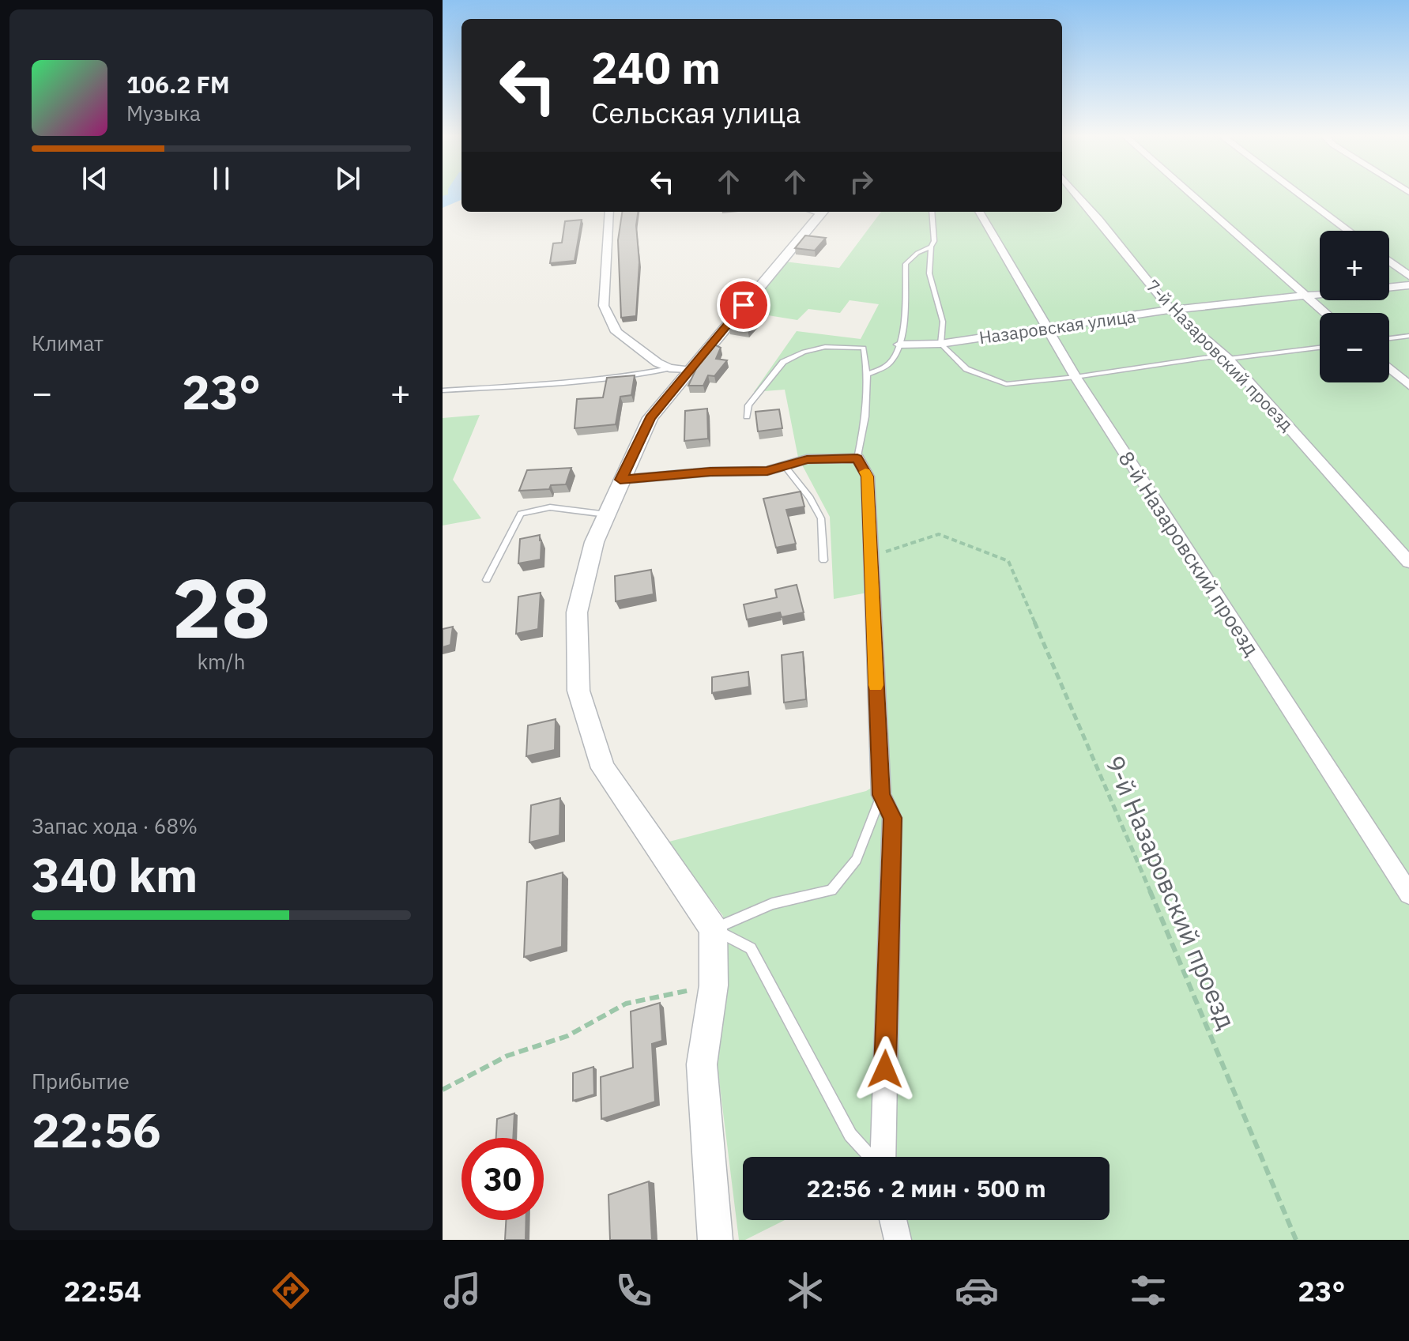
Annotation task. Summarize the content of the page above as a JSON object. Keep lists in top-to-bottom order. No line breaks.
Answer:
{"streets":{"street":["Назаровская улица","7-й Назаровский проезд","8-й Назаровский проезд"],"path":["9-й Назаровский проезд"]},"crossings":[["Назаровская улица","7-й Назаровский проезд"],["Назаровская улица","8-й Назаровский проезд"]],"page":{"turn":["240 m","Сельская улица"],"song":["106.2 FM","Музыка"],"map_buttons":["+","−"],"tile":["Климат",["28","km/h"],["Запас хода · 68%","340 km"],["Прибытие","22:56"]],"heat":["−","23°","+"],"limit":"30","trip":"22:56 · 2 мин · 500 m","tabs":["22:54","23°"]}}
